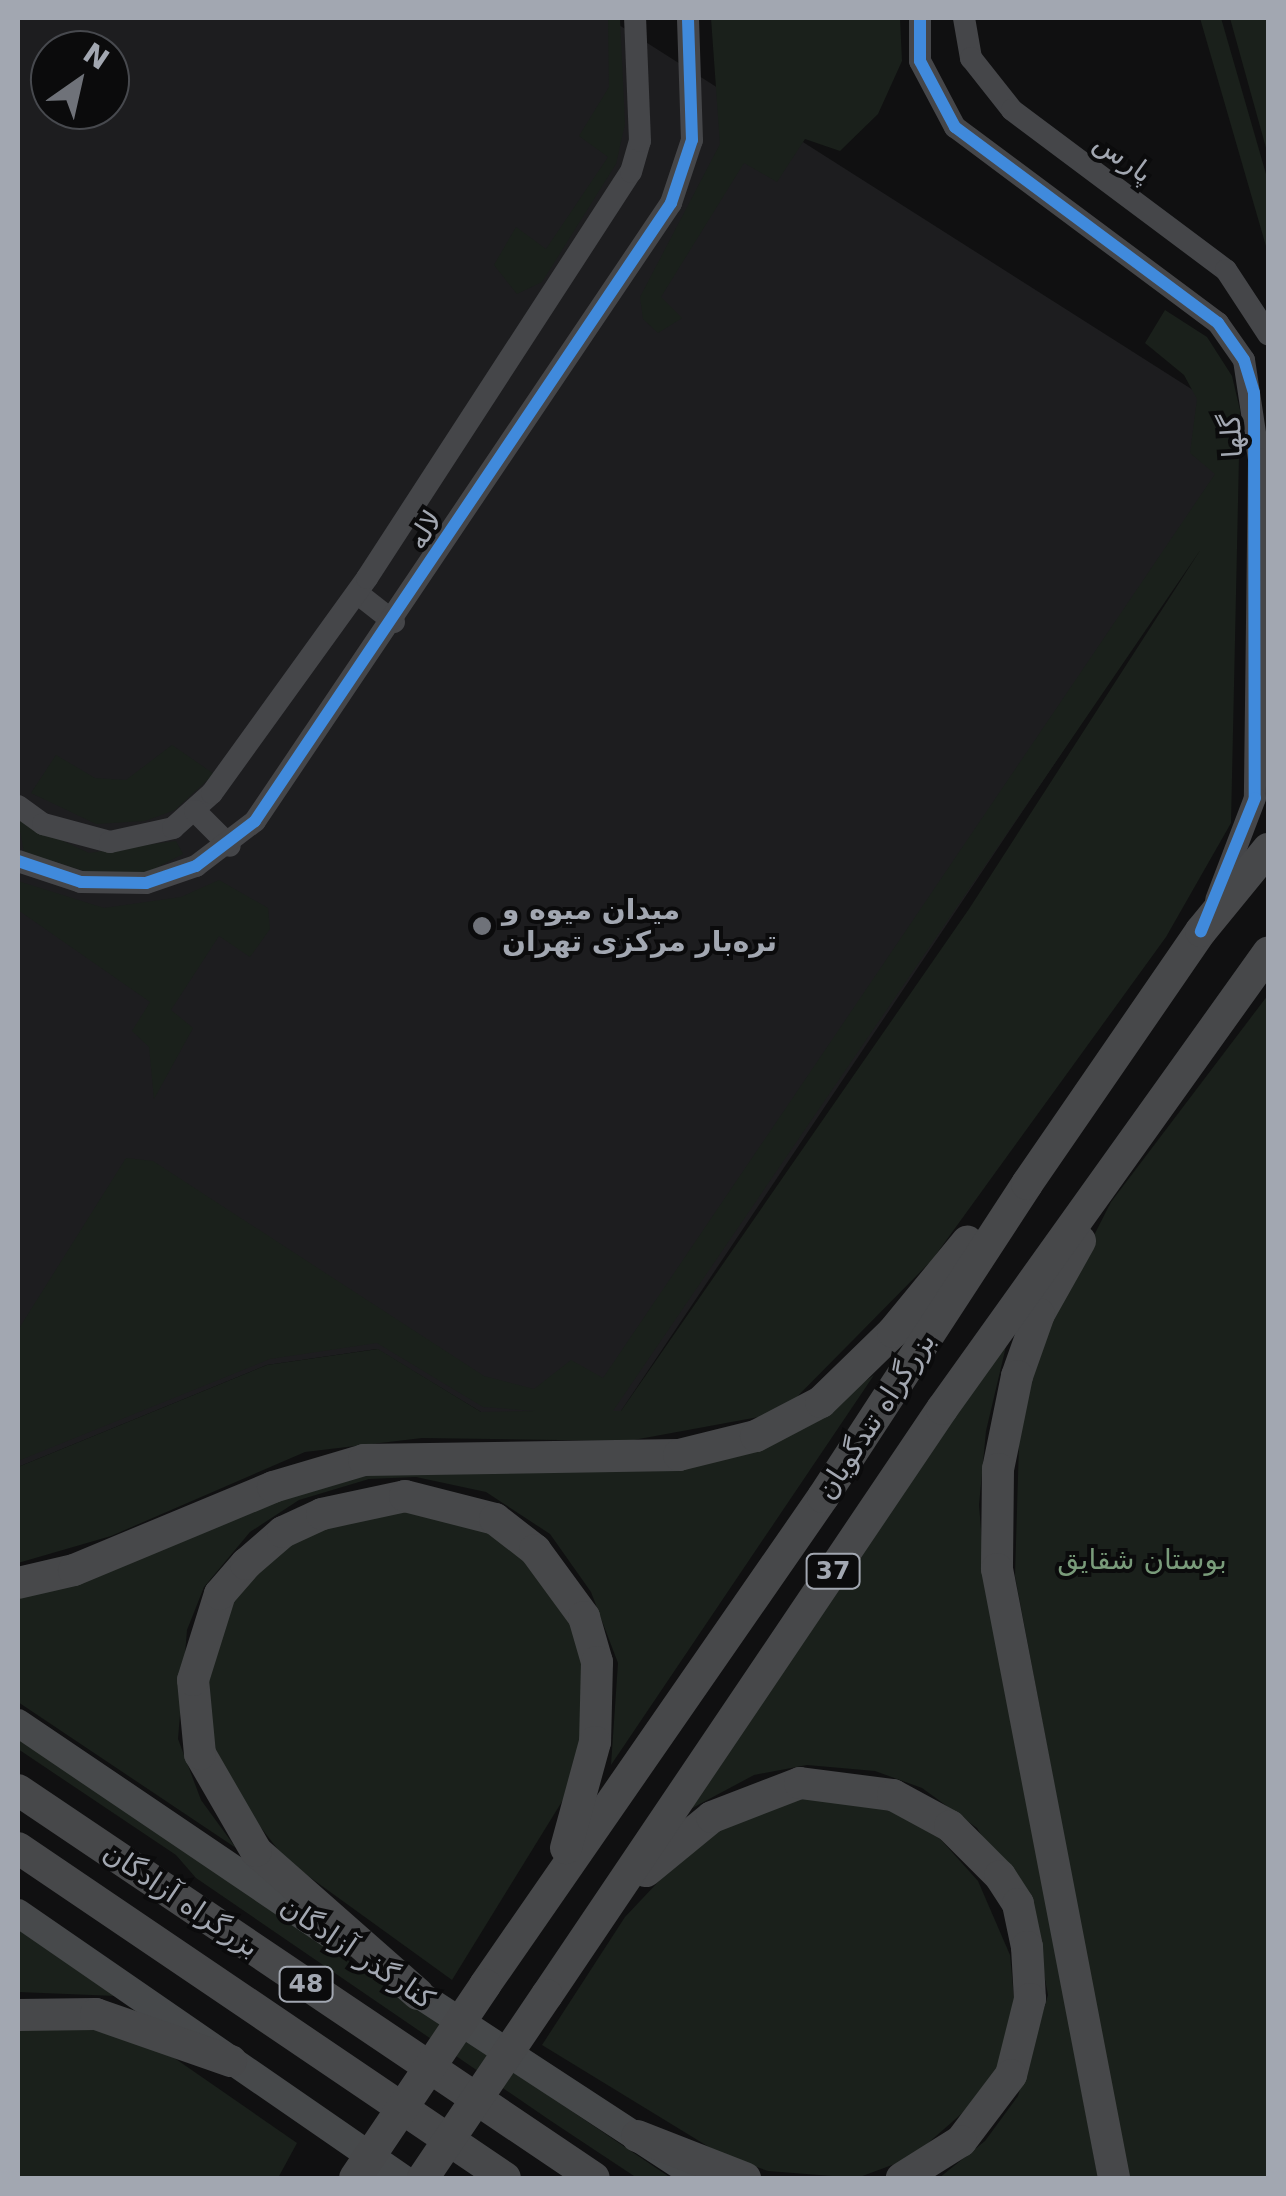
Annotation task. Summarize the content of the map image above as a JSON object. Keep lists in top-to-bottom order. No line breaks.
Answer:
{"streets":{"highway":["بزرگراه تندگویان","37","بزرگراه آزادگان","48"],"main road":["کنارگذر آزادگان"],"street":["پارس","گلها","لاله"]},"crossings":[["گلها","بزرگراه تندگویان"]],"parks":["بوستان شقایق"],"places":["میدان میوه و تره‌بار مرکزی تهران"],"north":"top right"}
